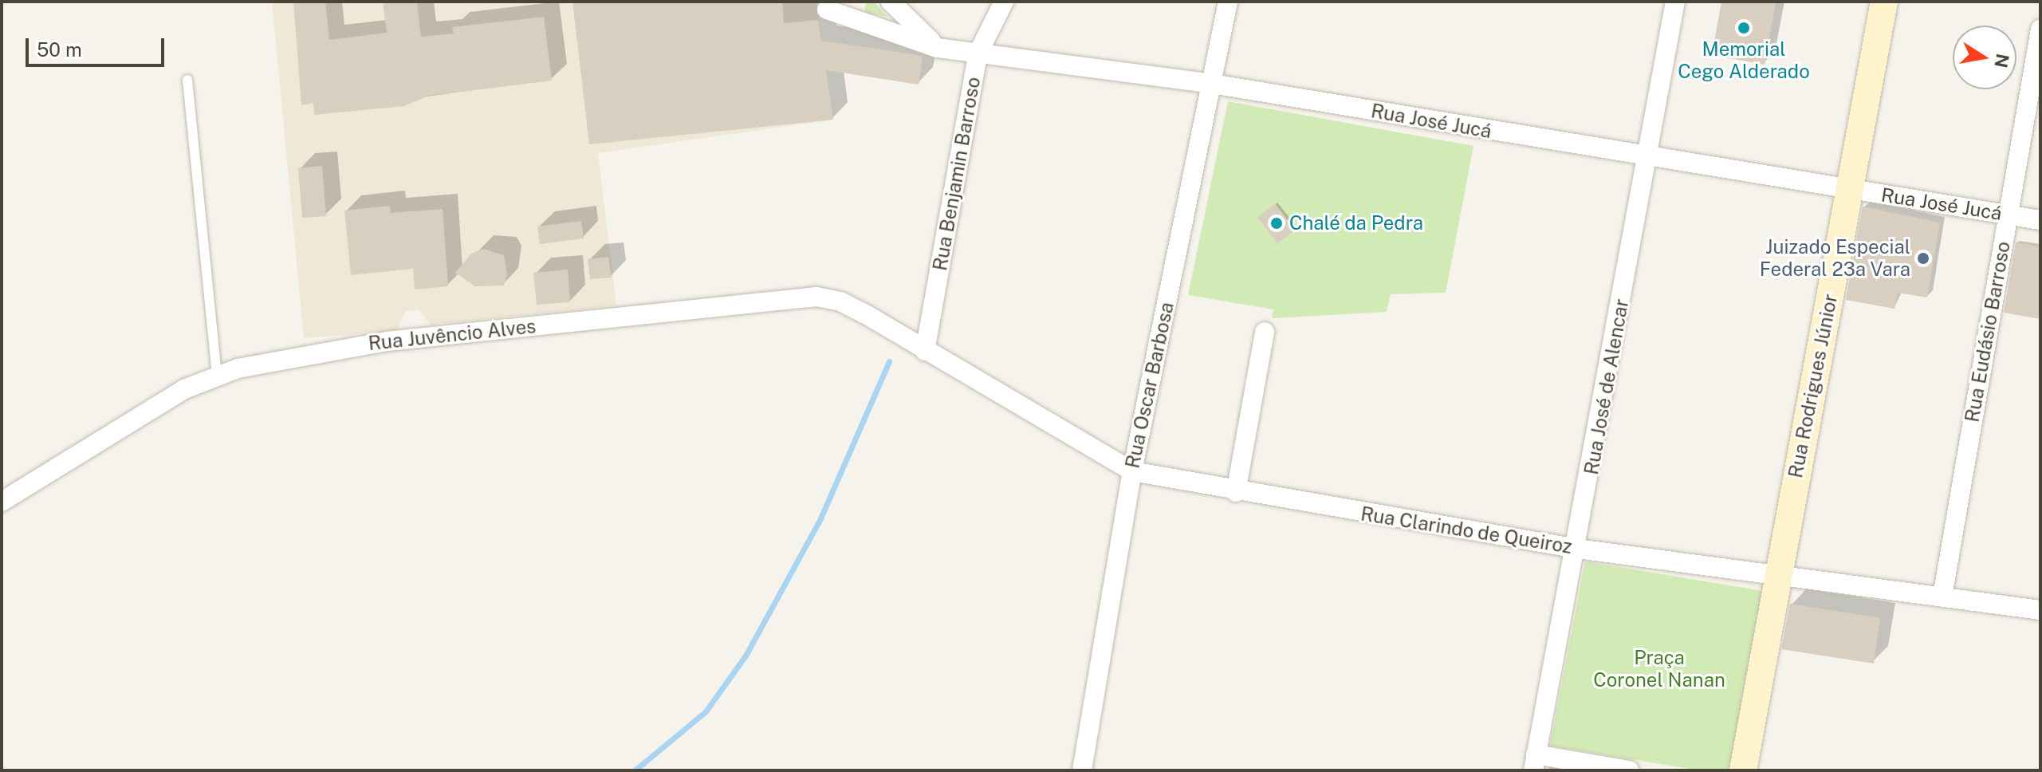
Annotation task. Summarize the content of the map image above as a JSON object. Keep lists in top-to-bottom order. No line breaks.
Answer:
{"streets":{"main road":["Rua Rodrigues Júnior"],"street":["Rua José Jucá","Rua Benjamin Barroso","Rua Eudásio Barroso","Rua Juvêncio Alves","Rua Oscar Barbosa","Rua José de Alencar","Rua Clarindo de Queiroz"]},"crossings":[["Rua José Jucá","Rua Benjamin Barroso"],["Rua José Jucá","Rua Eudásio Barroso"],["Rua José Jucá","Rua Oscar Barbosa"],["Rua José Jucá","Rua Rodrigues Júnior"],["Rua José Jucá","Rua José de Alencar"],["Rua Benjamin Barroso","Rua Juvêncio Alves"],["Rua Benjamin Barroso","Rua Clarindo de Queiroz"],["Rua Eudásio Barroso","Rua Clarindo de Queiroz"],["Rua Juvêncio Alves","Rua Clarindo de Queiroz"],["Rua Oscar Barbosa","Rua Clarindo de Queiroz"],["Rua Rodrigues Júnior","Rua Clarindo de Queiroz"],["Rua José de Alencar","Rua Clarindo de Queiroz"]],"parks":["Praça Coronel Nanan"],"places":["Memorial Cego Alderado","Chalé da Pedra","Juizado Especial Federal 23a Vara"],"scale_bar":"50 m","north":"right"}
